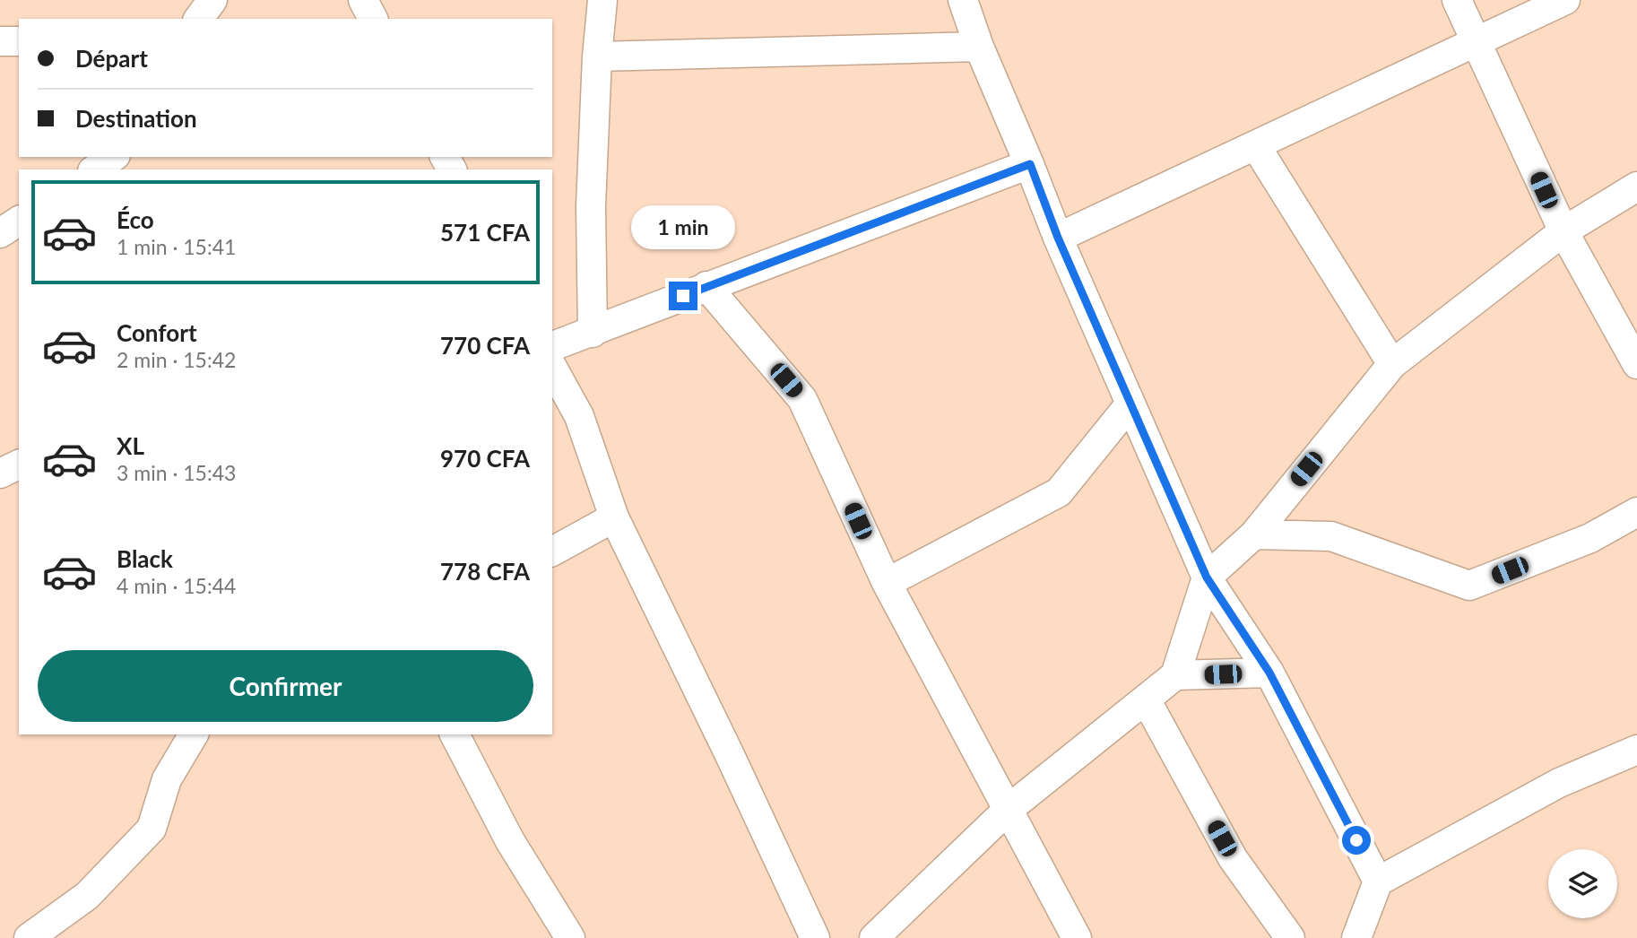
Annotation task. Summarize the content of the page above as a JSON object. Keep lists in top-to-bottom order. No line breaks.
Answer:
{"page":{"banner":["Départ","Destination"],"list":[{"name":"Éco","note":"1 min · 15:41","value":"571 CFA"},{"name":"Confort","note":"2 min · 15:42","value":"770 CFA"},{"name":"XL","note":"3 min · 15:43","value":"970 CFA"},{"name":"Black","note":"4 min · 15:44","value":"778 CFA"}],"bubble":"1 min","buttons":"Confirmer"}}
